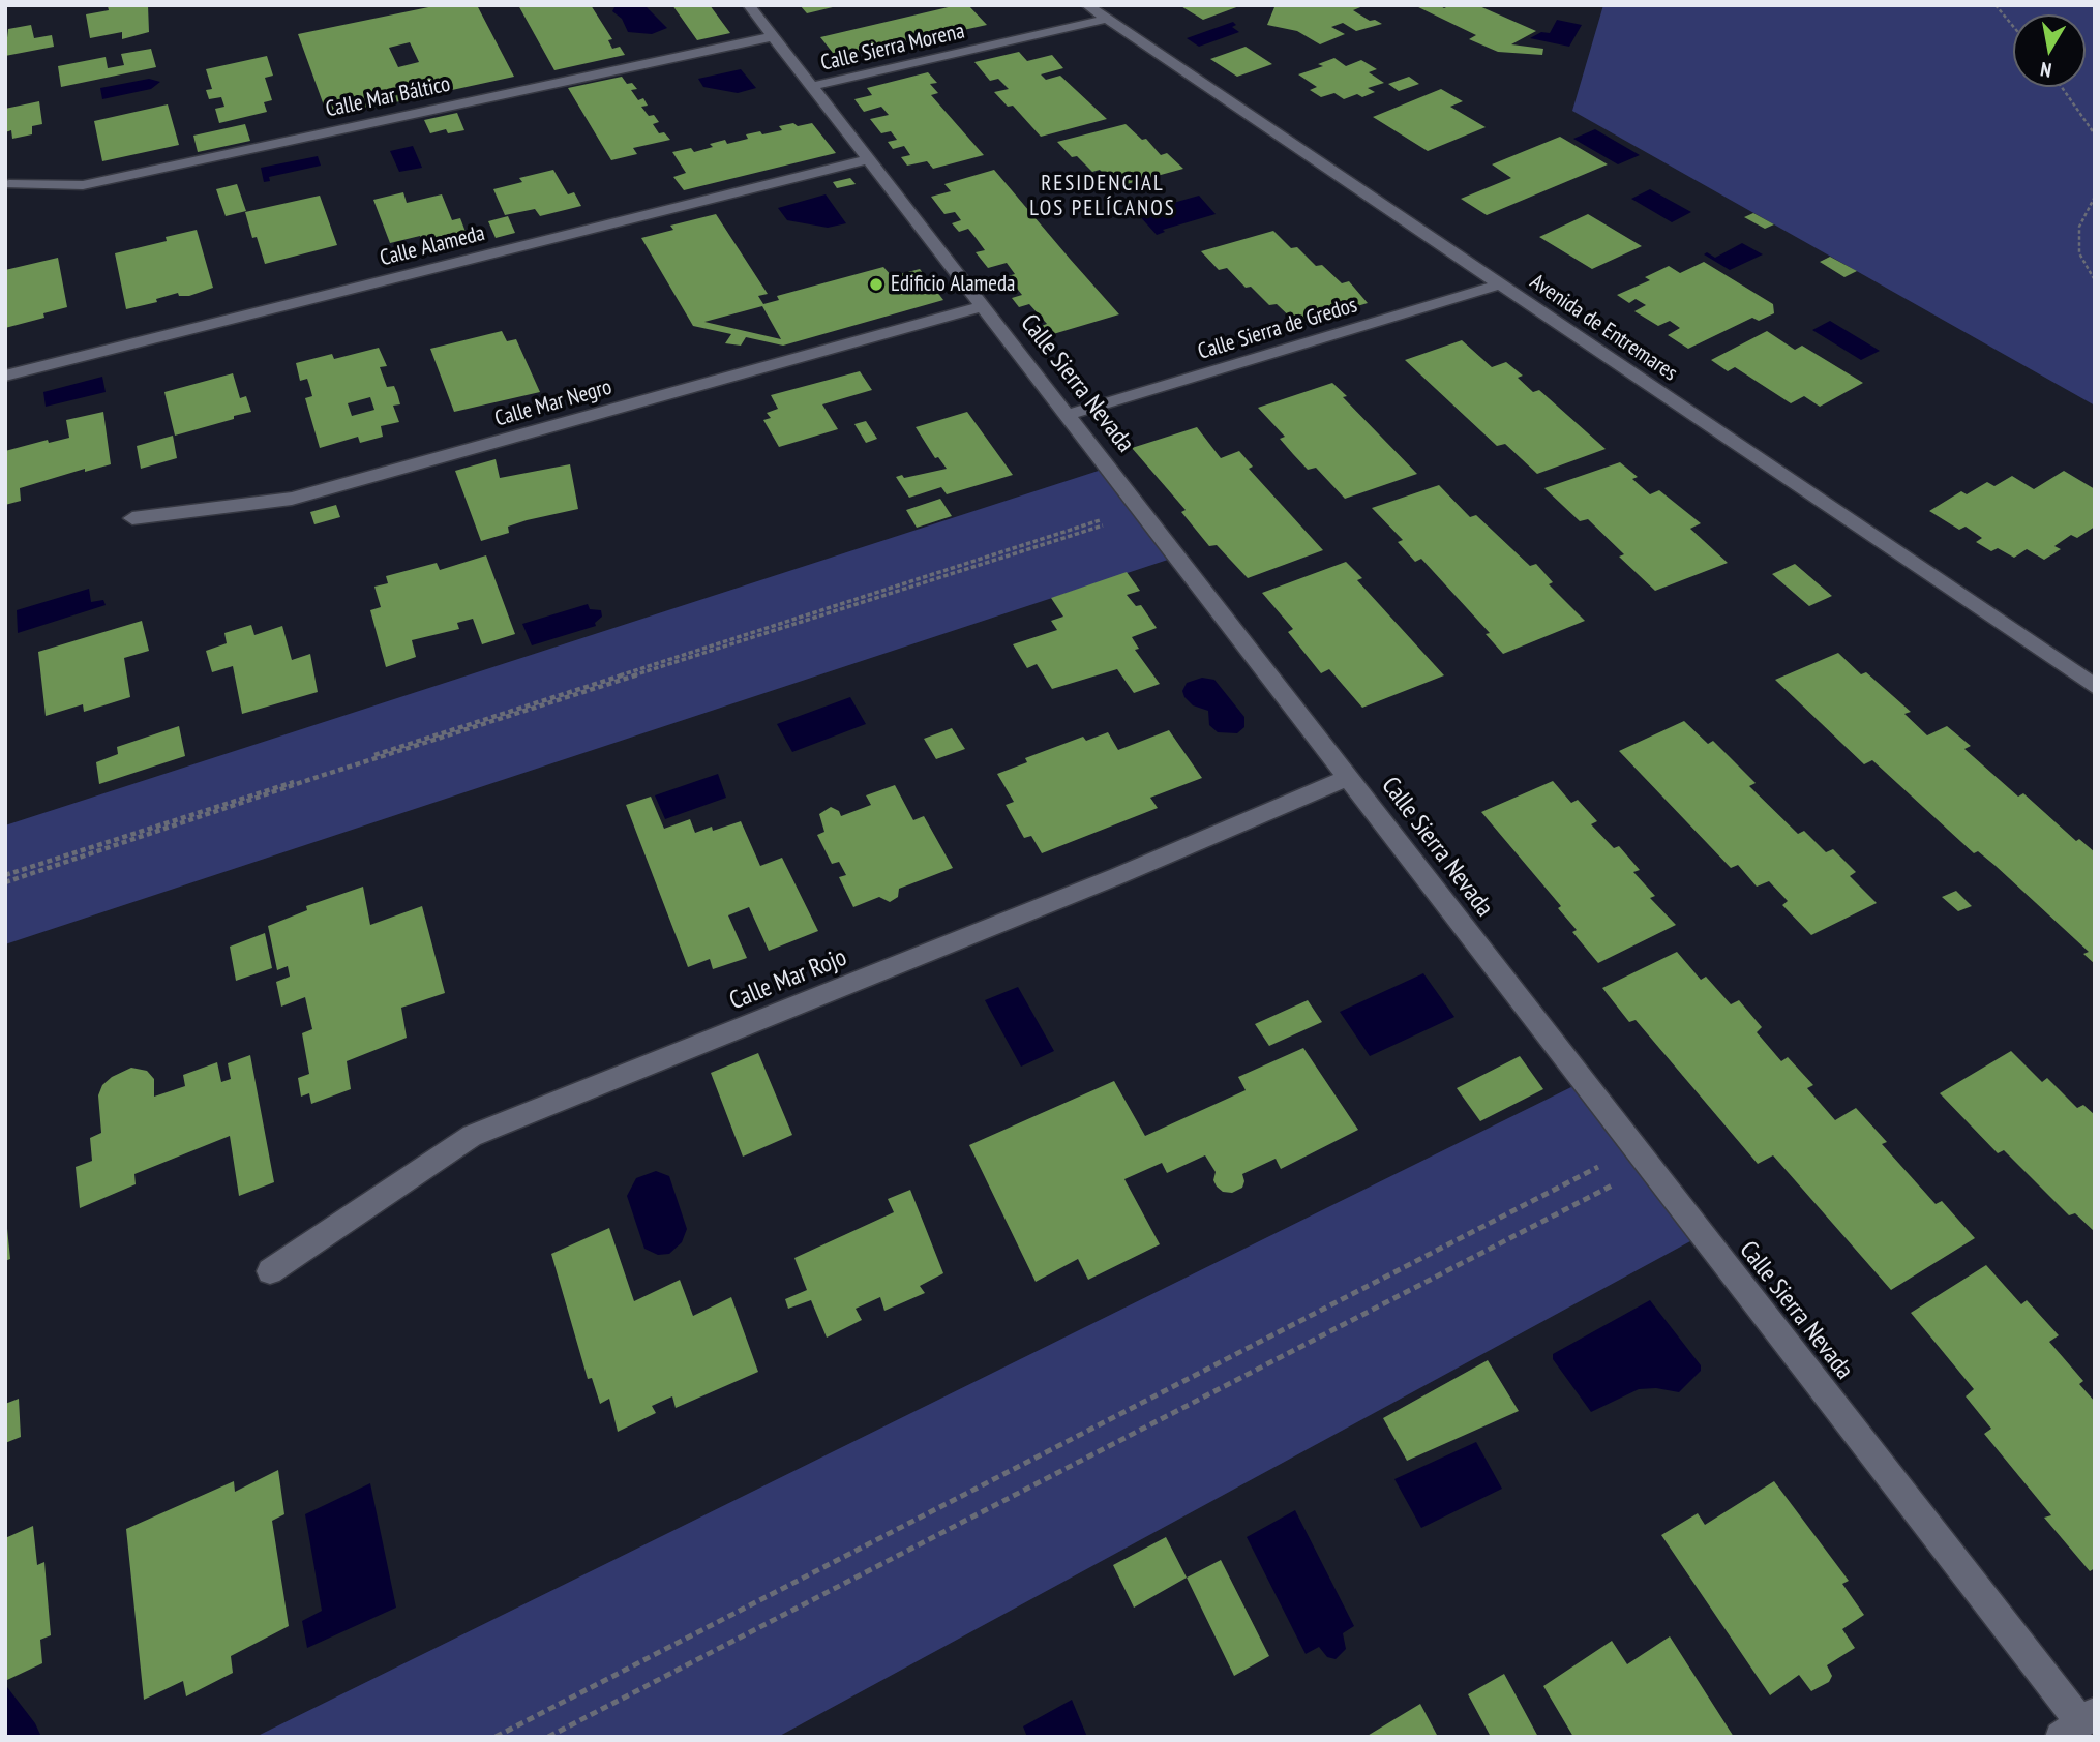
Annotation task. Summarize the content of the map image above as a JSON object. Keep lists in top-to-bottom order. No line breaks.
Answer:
{"streets":{"street":["Calle Sierra Morena","Calle Mar Báltico","Calle Alameda","Avenida de Entremares","Calle Sierra de Gredos","Calle Sierra Nevada","Calle Mar Negro","Calle Mar Rojo"]},"crossings":[["Calle Sierra Morena","Avenida de Entremares"],["Calle Sierra Morena","Calle Sierra Nevada"],["Calle Mar Báltico","Calle Sierra Nevada"],["Calle Alameda","Calle Sierra Nevada"],["Avenida de Entremares","Calle Sierra de Gredos"],["Calle Sierra de Gredos","Calle Sierra Nevada"],["Calle Sierra Nevada","Calle Mar Negro"],["Calle Sierra Nevada","Calle Mar Rojo"]],"districts":["RESIDENCIAL LOS PELÍCANOS"],"places":["Edificio Alameda"],"north":"bottom"}
